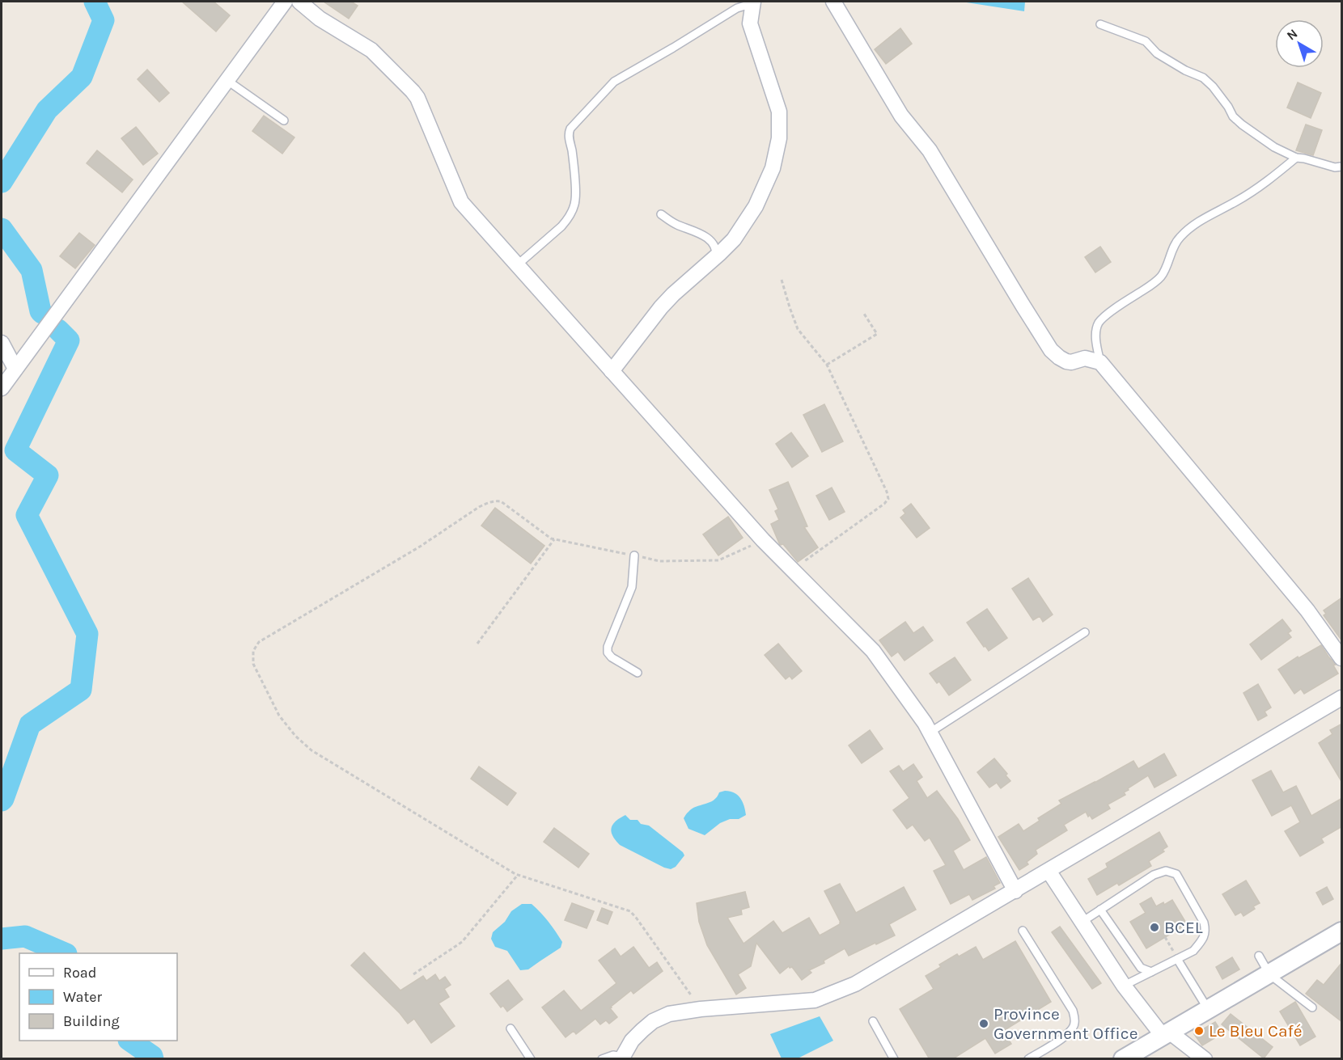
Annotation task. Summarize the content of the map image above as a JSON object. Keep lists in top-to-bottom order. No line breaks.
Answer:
{"places":["BCEL","Province Government Office","Le Bleu Café"],"legend":["Road","Water","Building"],"north":"top left"}
